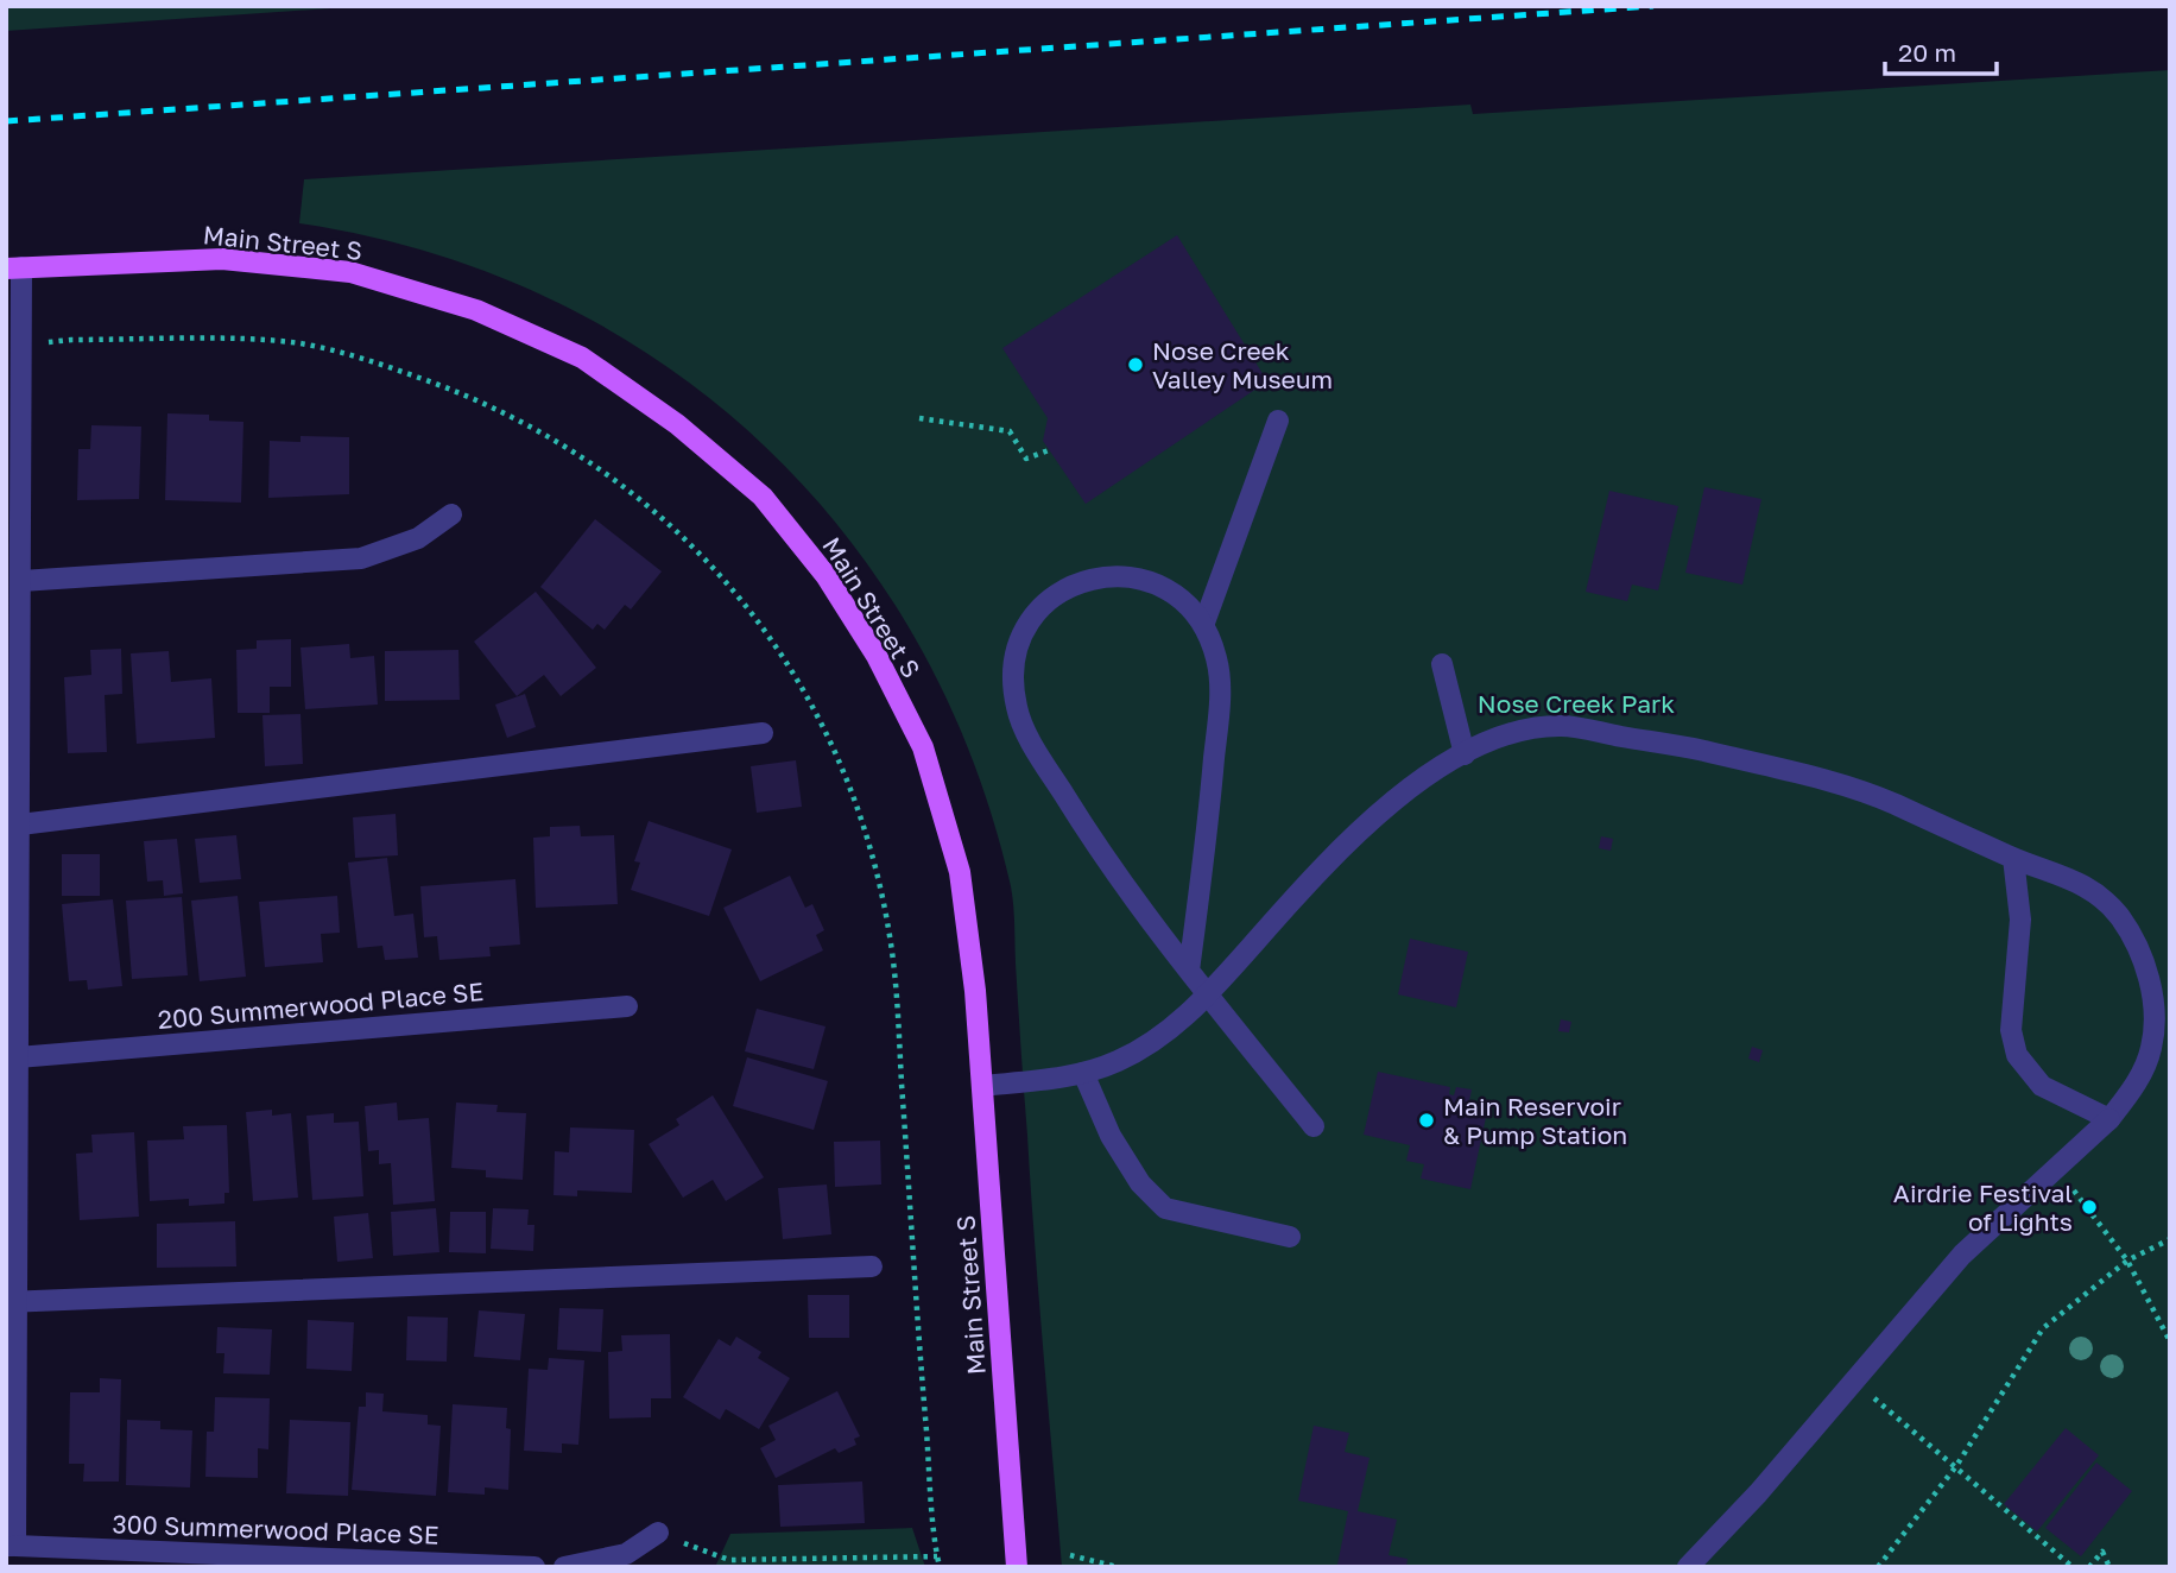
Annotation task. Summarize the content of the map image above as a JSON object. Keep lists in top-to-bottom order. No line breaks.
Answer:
{"streets":{"main road":["Main Street S"],"street":["200 Summerwood Place SE","300 Summerwood Place SE"]},"parks":["Nose Creek Park"],"places":["Nose Creek Valley Museum","Main Reservoir & Pump Station","Airdrie Festival of Lights"],"scale_bar":"20 m"}
